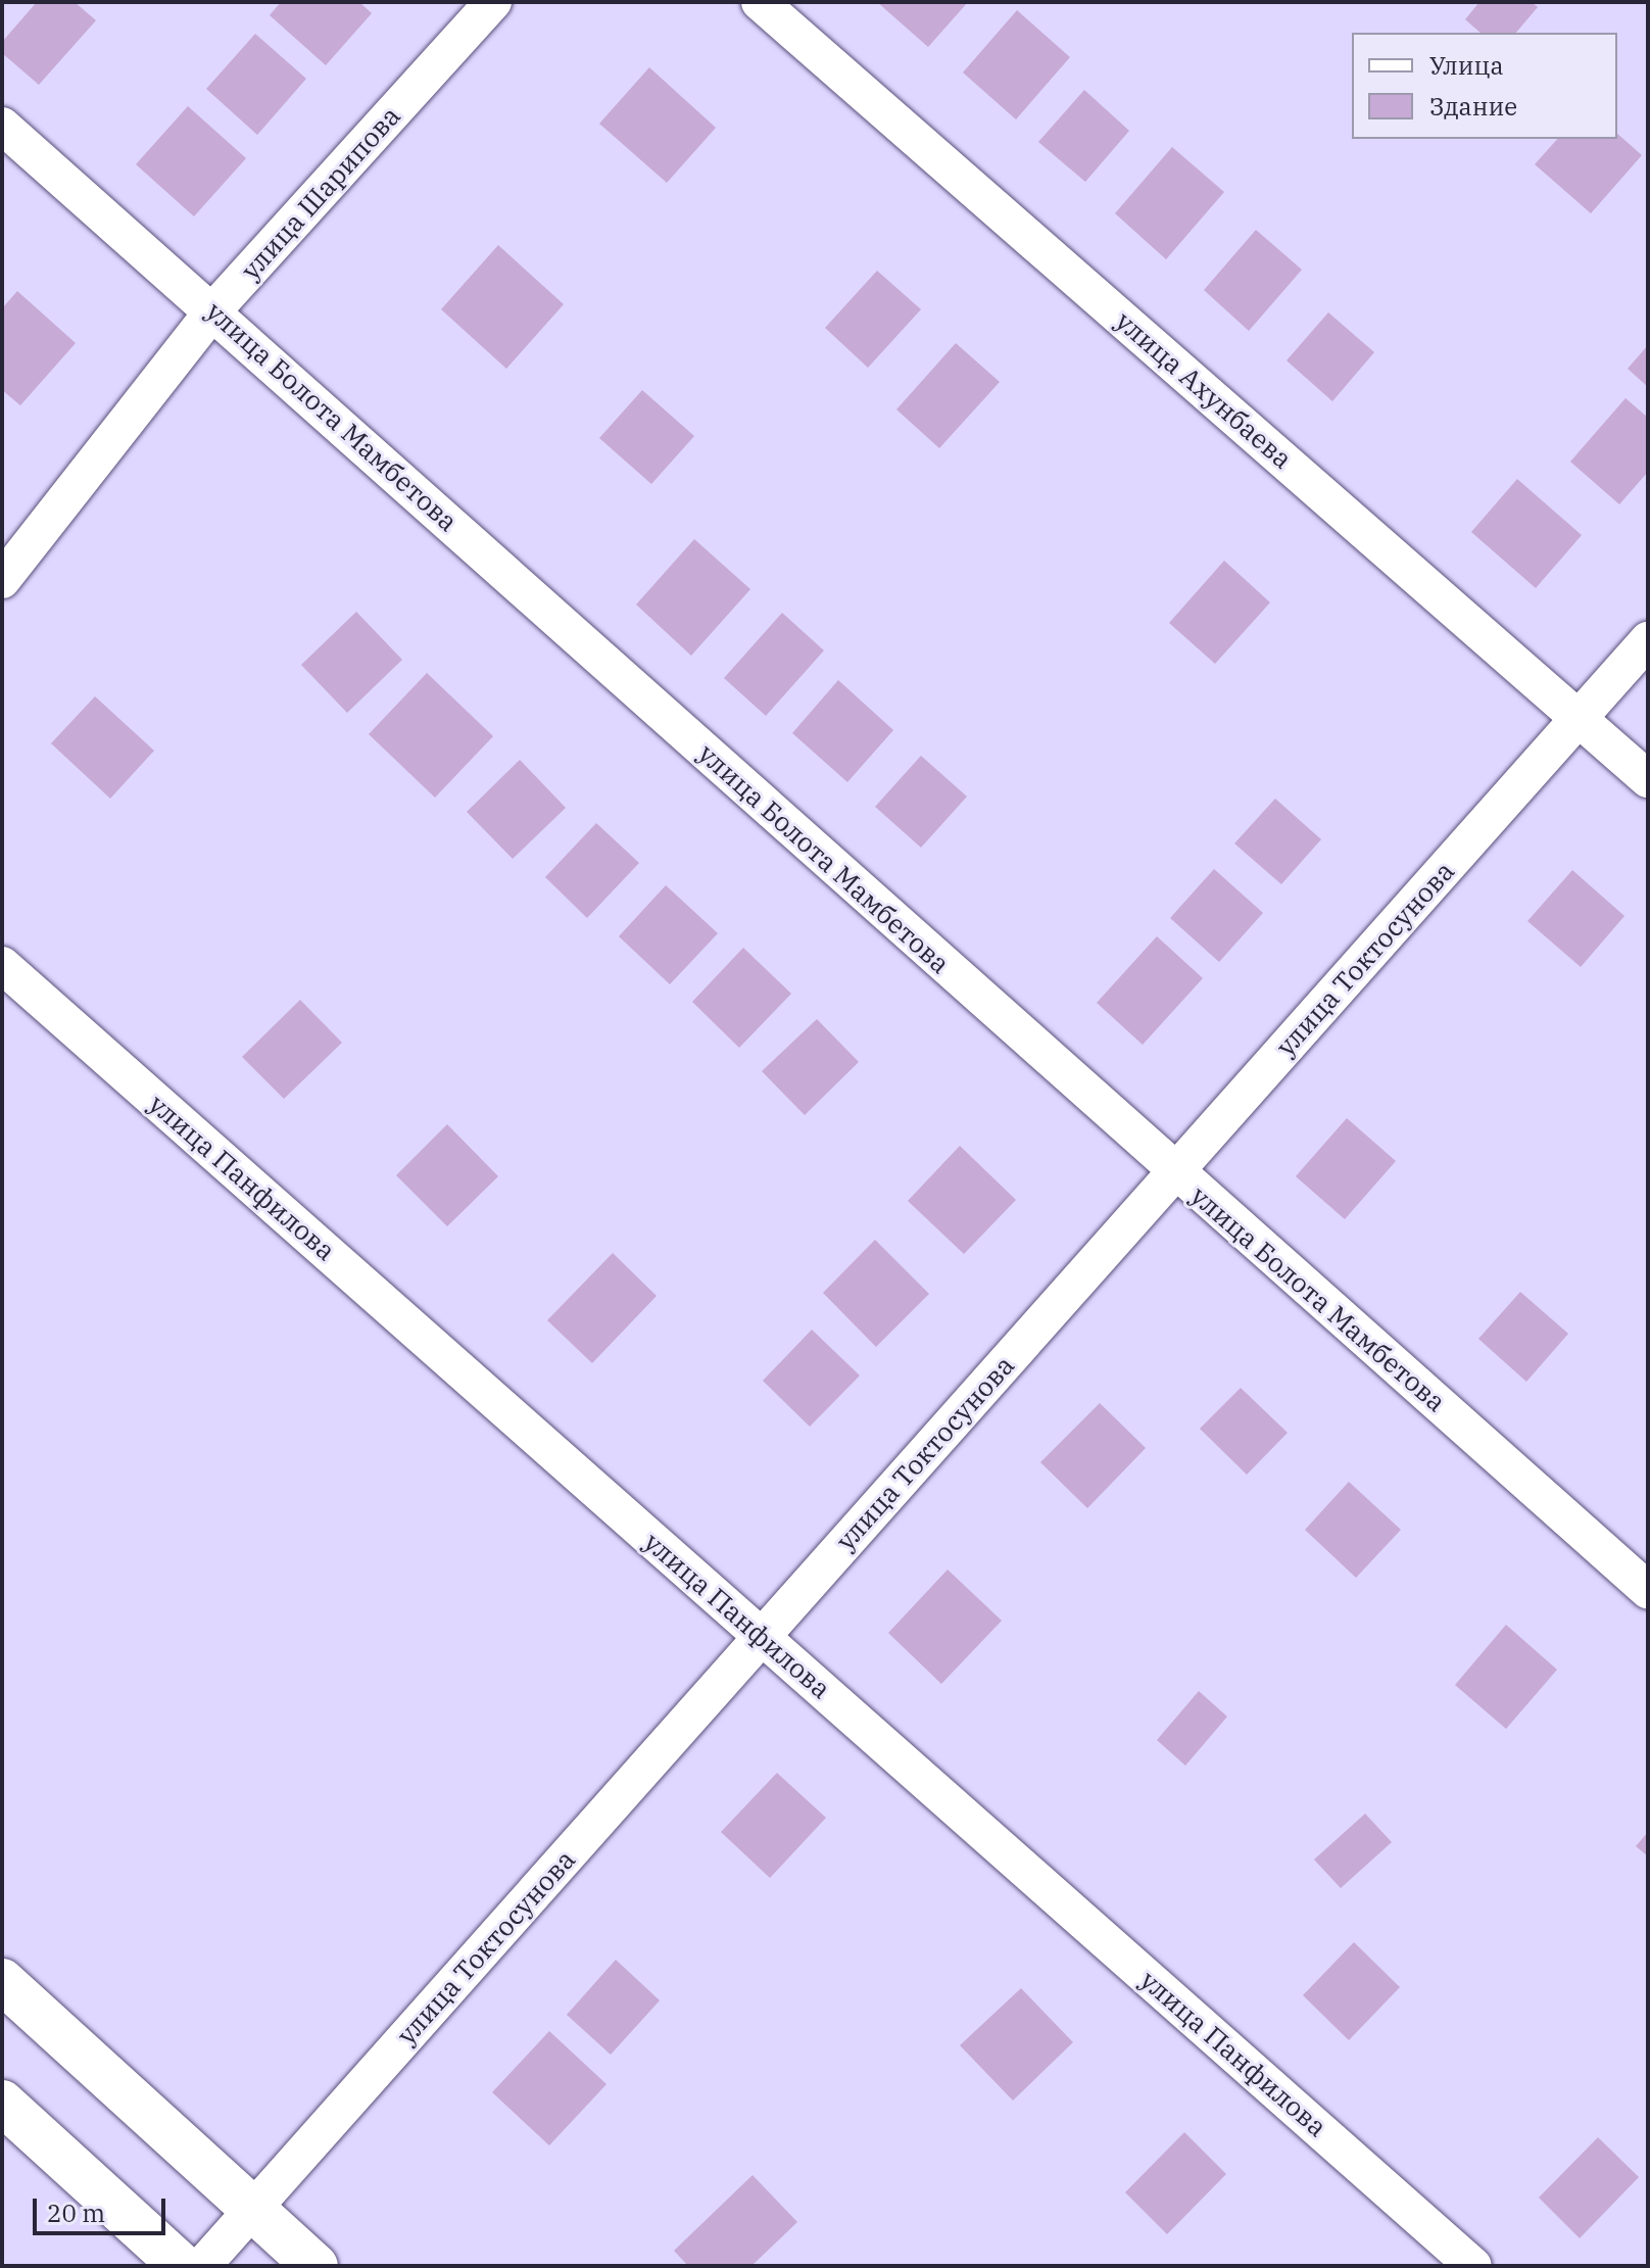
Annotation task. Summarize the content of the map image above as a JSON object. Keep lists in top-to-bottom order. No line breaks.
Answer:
{"streets":{"street":["улица Шарипова","улица Ахунбаева","улица Болота Мамбетова","улица Токтосунова","улица Панфилова"]},"crossings":[["улица Шарипова","улица Болота Мамбетова"],["улица Ахунбаева","улица Токтосунова"],["улица Болота Мамбетова","улица Токтосунова"],["улица Токтосунова","улица Панфилова"]],"legend":["Улица","Здание"],"scale_bar":"20 m"}
